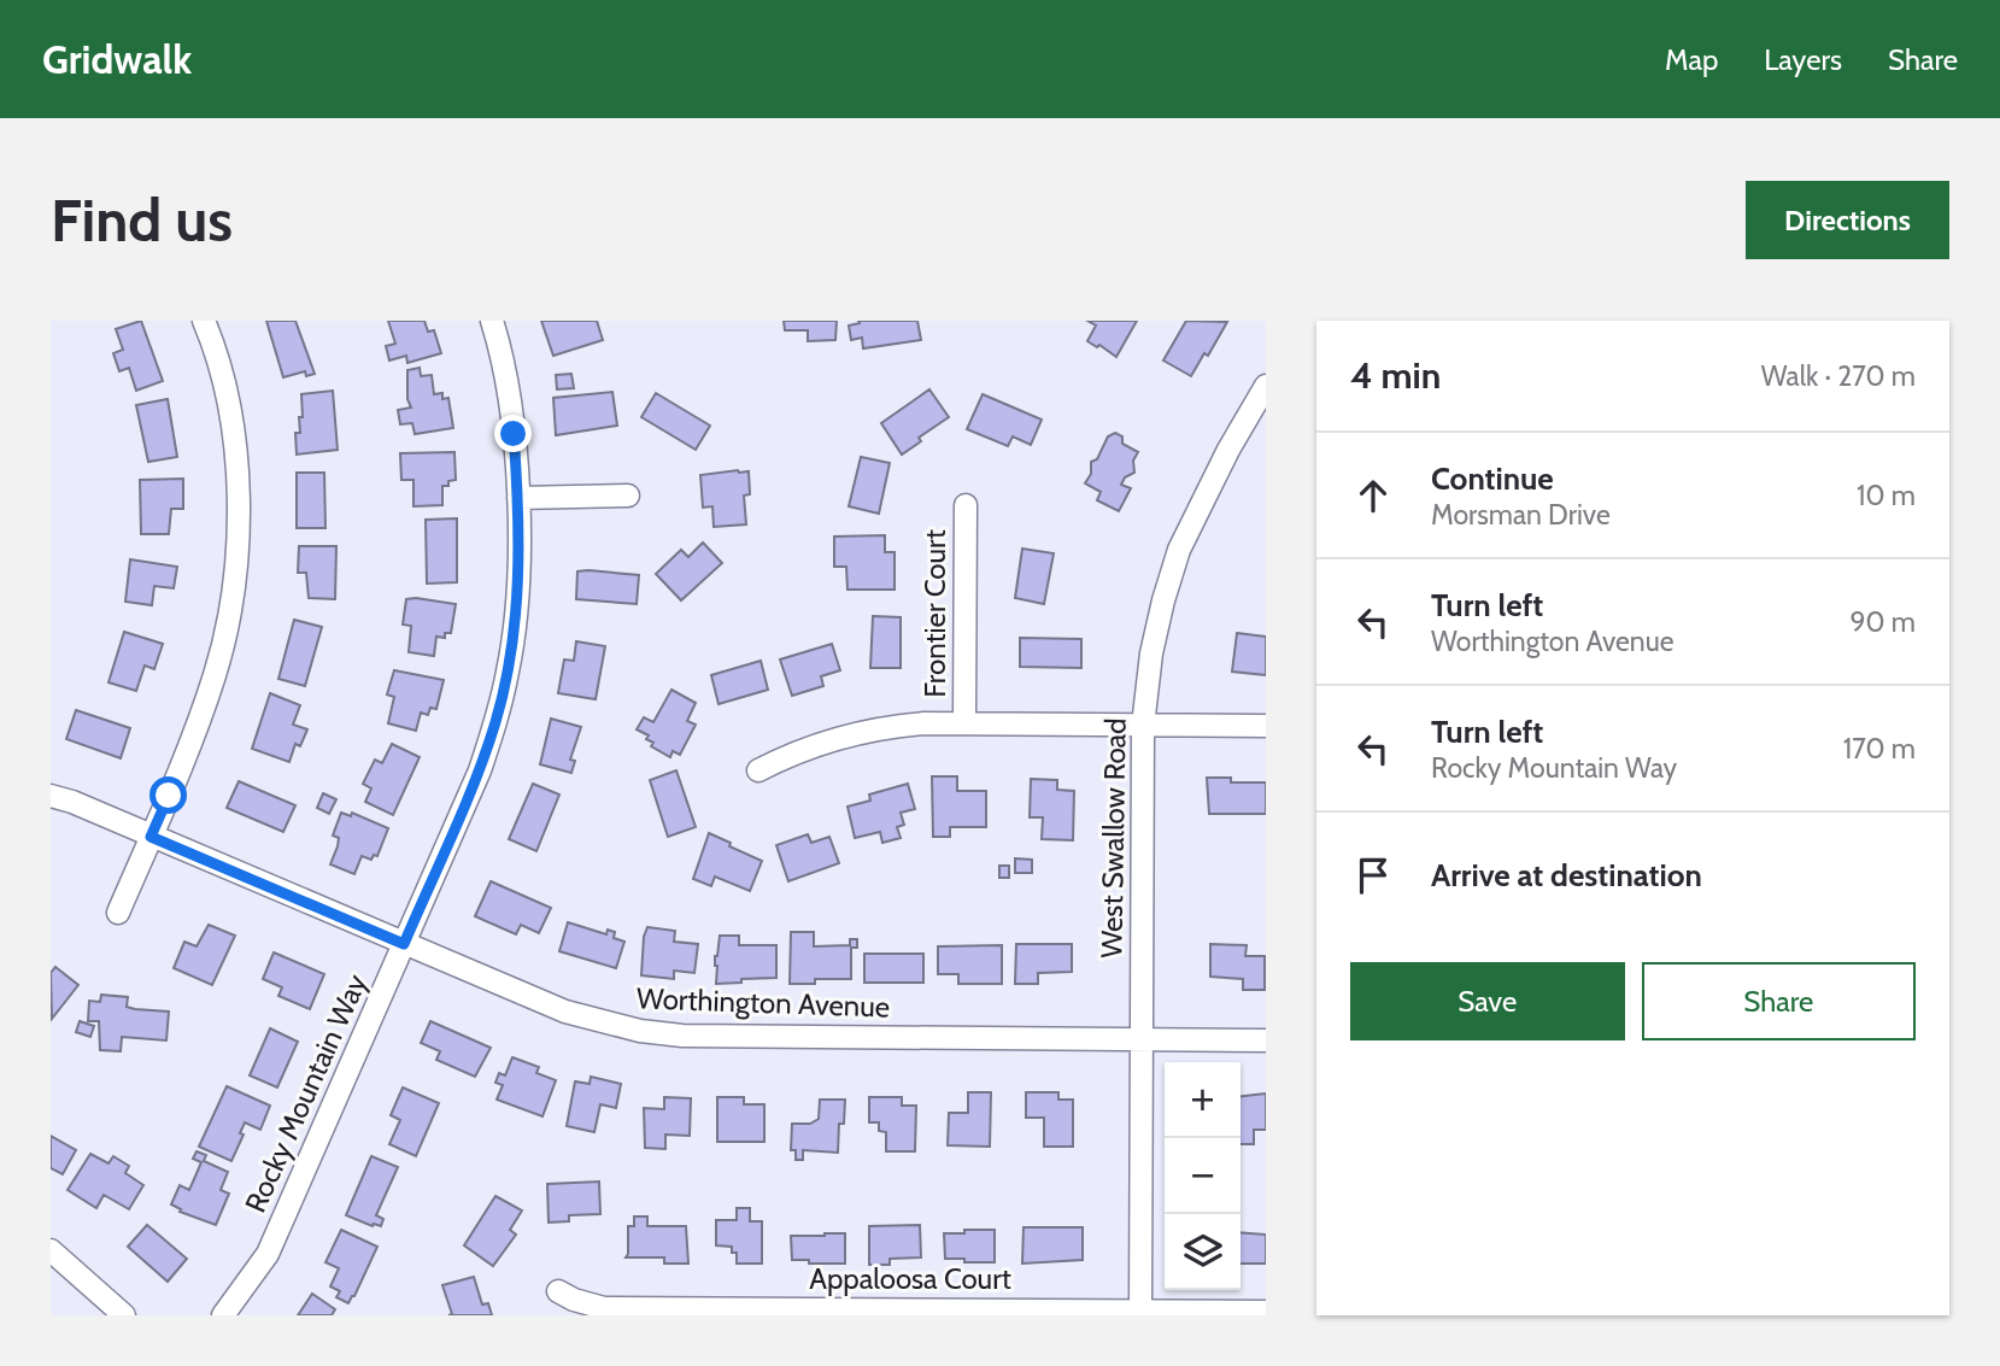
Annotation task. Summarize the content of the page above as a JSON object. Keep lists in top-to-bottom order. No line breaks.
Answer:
{"streets":{"street":["Frontier Court","West Swallow Road","Worthington Avenue","Rocky Mountain Way","Appaloosa Court"]},"crossings":[["West Swallow Road","Worthington Avenue"],["West Swallow Road","Appaloosa Court"],["Worthington Avenue","Rocky Mountain Way"]],"page":{"header":"Gridwalk","nav":["Map","Layers","Share"],"buttons":["Directions",["Save","Share"]],"title":"Find us","heading":["4 min","Walk · 270 m"],"list":[["Continue","Morsman Drive","10 m"],["Turn left","Worthington Avenue","90 m"],["Turn left","Rocky Mountain Way","170 m"],"Arrive at destination"],"map_buttons":["+","−"]}}
